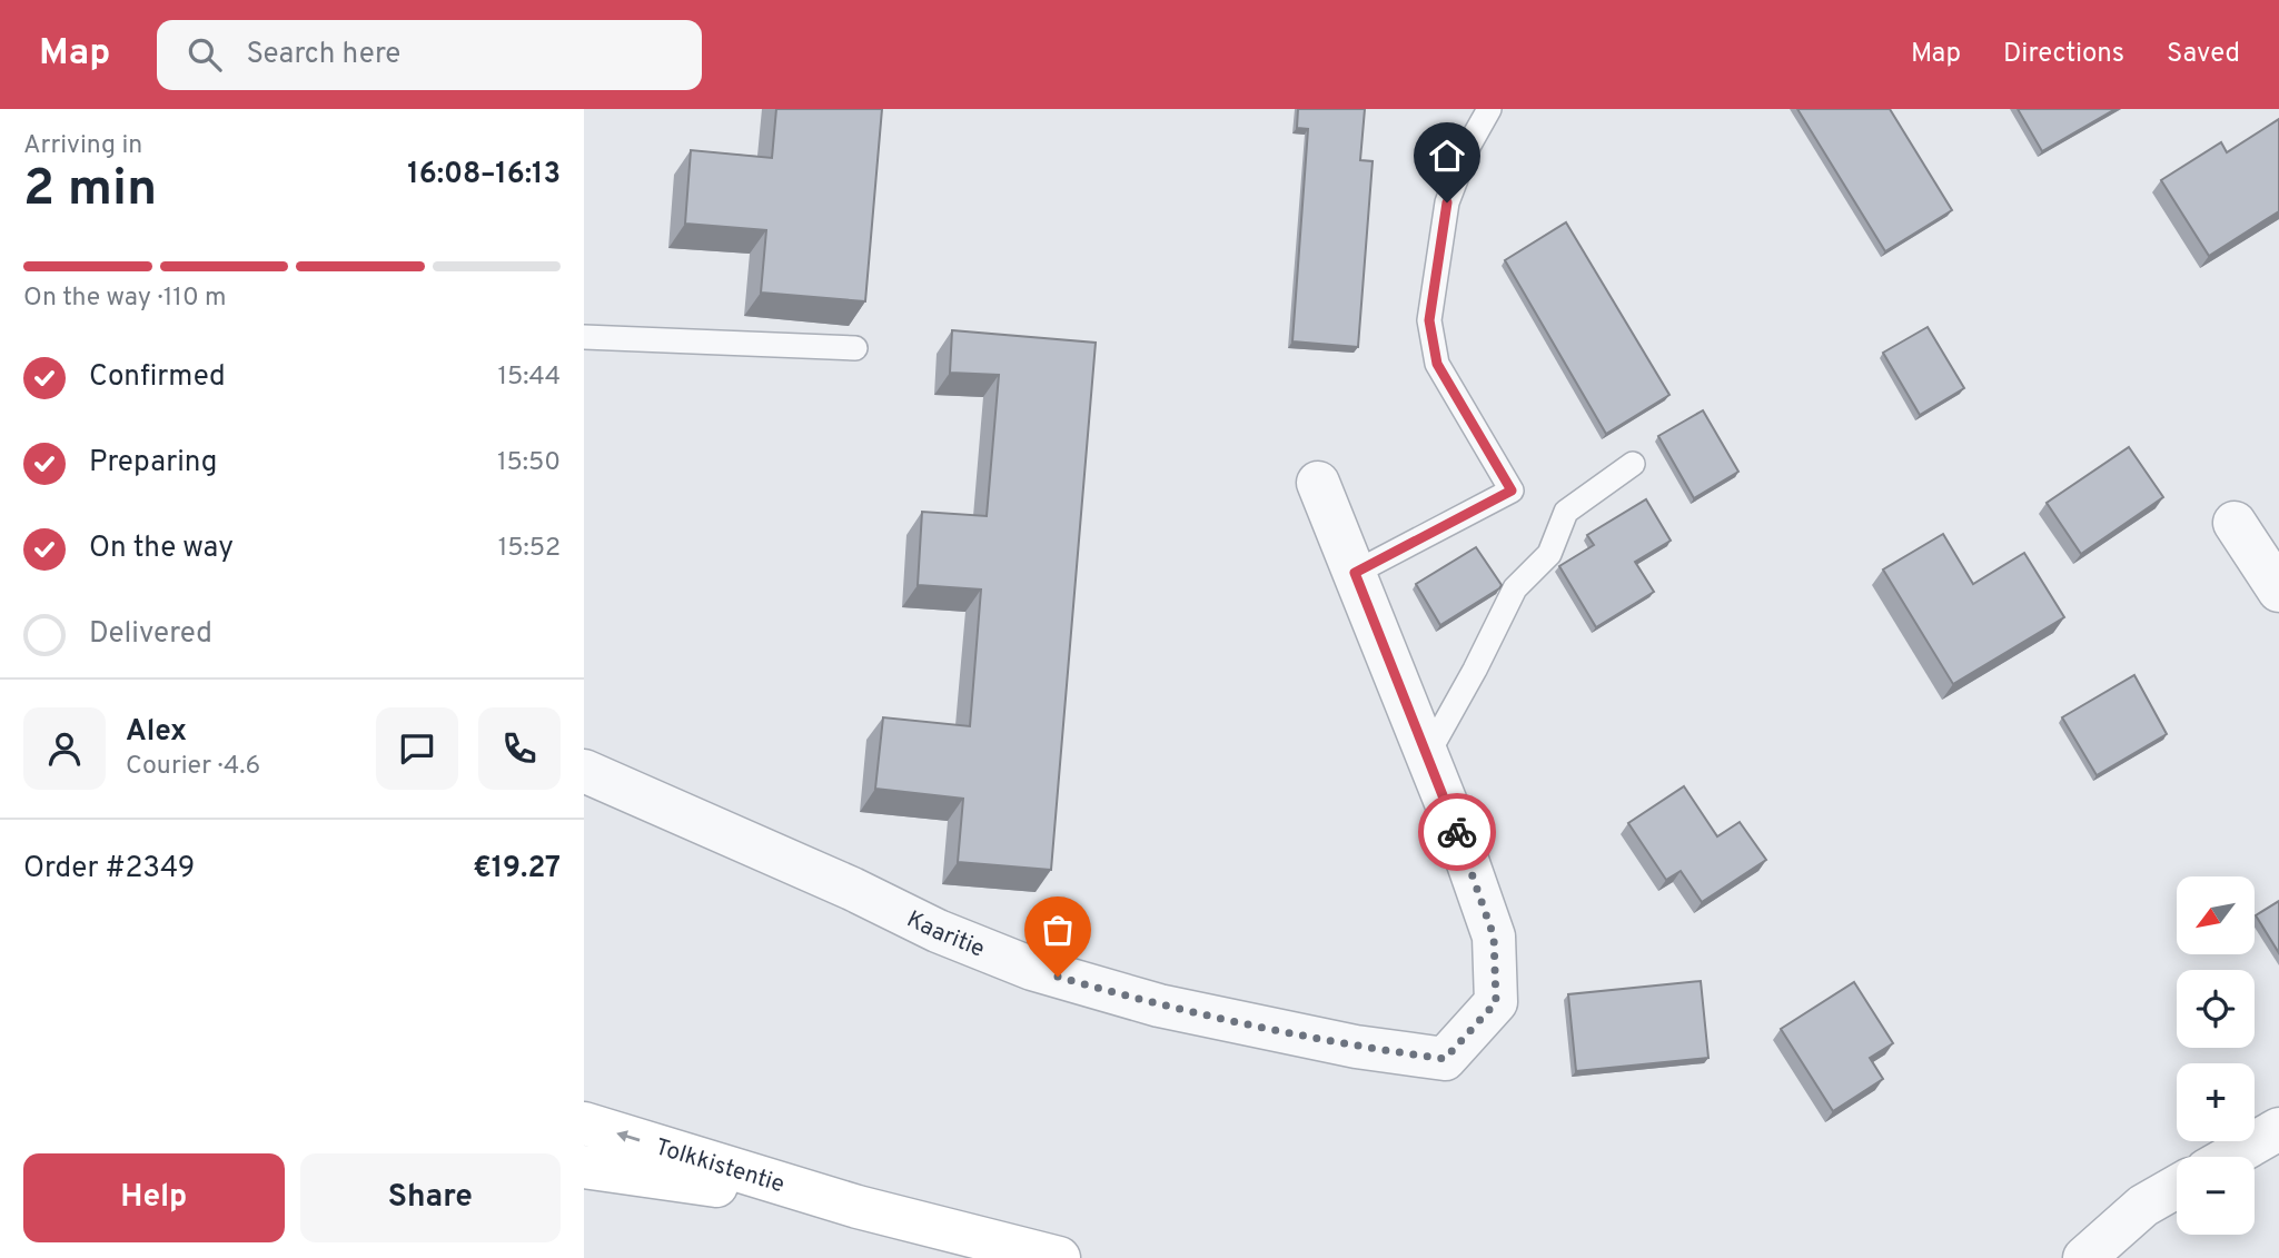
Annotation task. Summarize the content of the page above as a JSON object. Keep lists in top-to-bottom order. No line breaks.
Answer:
{"streets":{"street":["Kaaritie","Tolkkistentie"]},"north":"bottom left","page":{"header":"Map","search":"Search here","nav":["Map","Directions","Saved"],"heading":["2 min","Arriving in","16:08–16:13"],"panel":["Alex","Courier · 4.6","Order #2349","€19.27"],"bar":"On the way · 110 m","list":[["Confirmed","15:44"],["Preparing","15:50"],["On the way","15:52"],"Delivered"],"map_buttons":["+","−"],"buttons":["Help","Share"]}}
